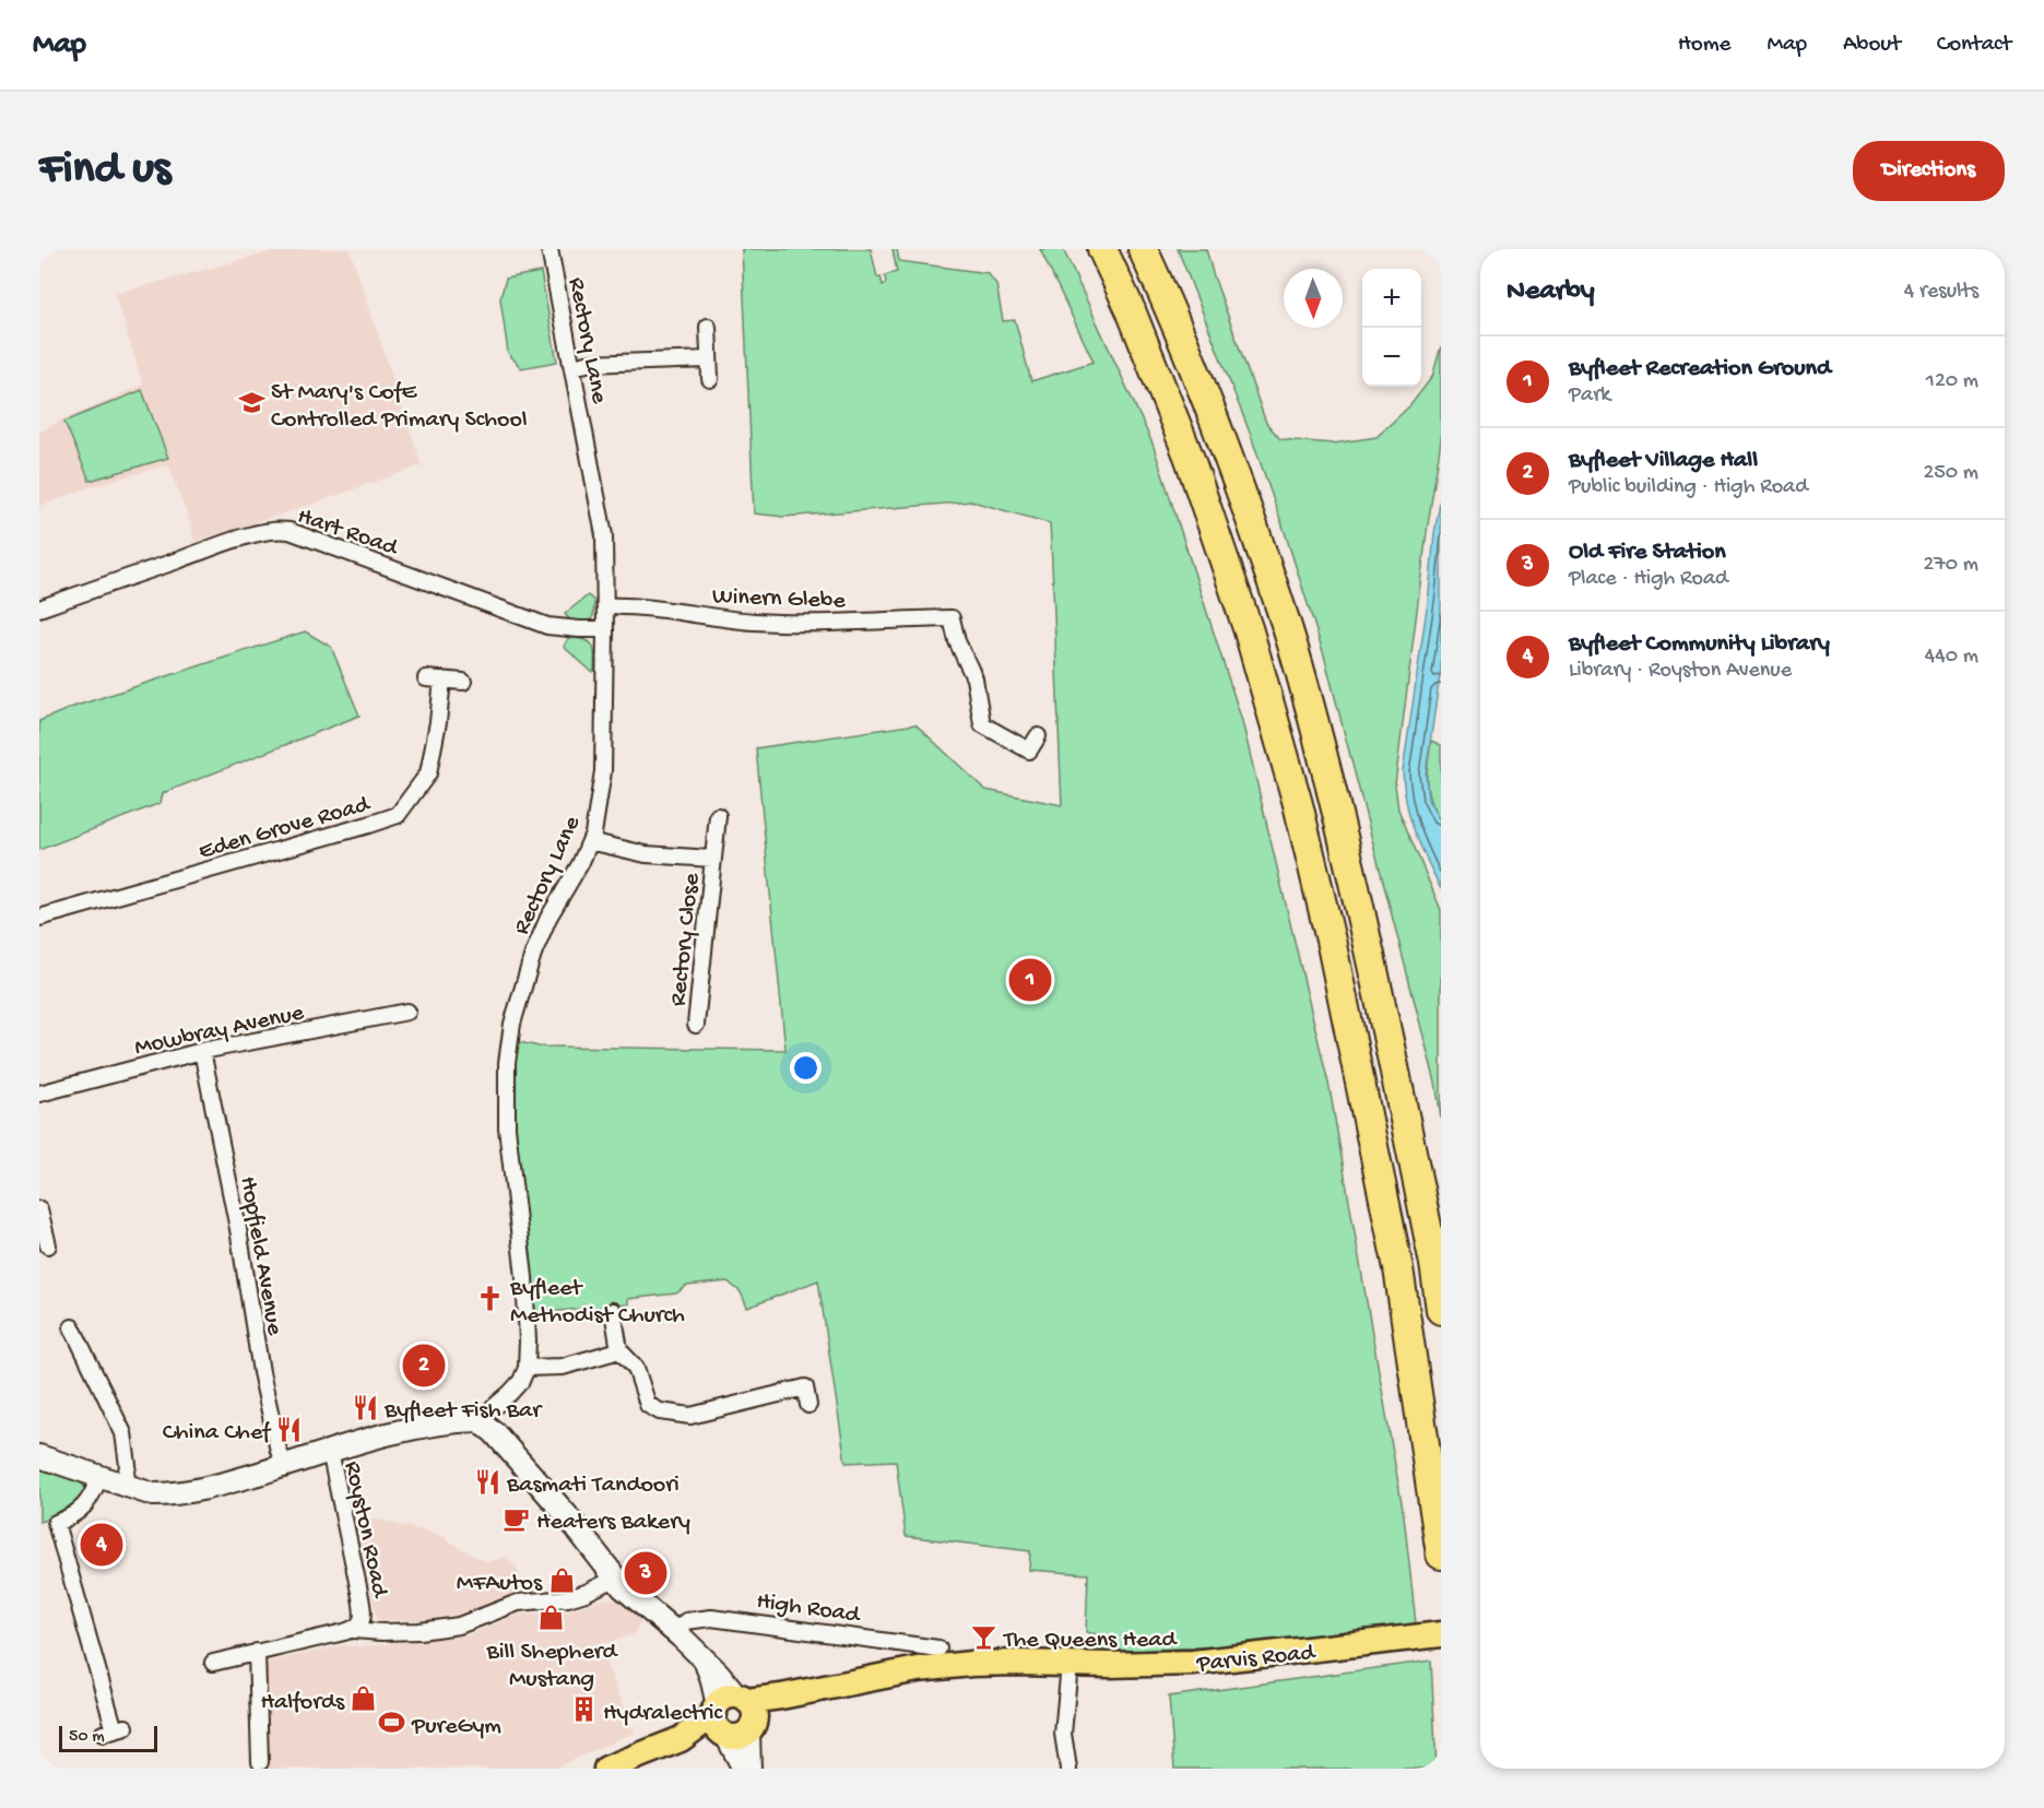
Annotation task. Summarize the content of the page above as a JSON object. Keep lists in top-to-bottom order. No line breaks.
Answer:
{"streets":{"main road":["Parvis Road"],"street":["Rectory Lane","Hart Road","Winern Glebe","Eden Grove Road","Rectory Close","Mowbray Avenue","Hopfield Avenue","Royston Road","High Road"]},"crossings":[["Rectory Lane","Hart Road"],["Rectory Lane","Winern Glebe"],["Rectory Lane","Rectory Close"],["Mowbray Avenue","Hopfield Avenue"]],"places":{"school or university":["St Mary's CofE Controlled Primary School"],"church":["Byfleet Methodist Church"],"restaurant":["Byfleet Fish Bar","China Chef","Basmati Tandoori"],"cafe":["Heaters Bakery"],"shop":["MFAutos","Bill Shepherd Mustang","Halfords"],"bar":["The Queens Head"],"building":["Hydralectric"],"sports":["PureGym"]},"scale_bar":"50 m","north":"bottom","page":{"header":"Map","nav":["Home","Map","About","Contact"],"buttons":"Directions","title":"Find us","heading":["Nearby","4 results"],"map_buttons":["+","−"],"list":[{"mark":"1","name":"Byfleet Recreation Ground","note":"Park","value":"120 m"},{"mark":"2","name":"Byfleet Village Hall","note":"Public building · High Road","value":"250 m"},{"mark":"3","name":"Old Fire Station","note":"Place · High Road","value":"270 m"},{"mark":"4","name":"Byfleet Community Library","note":"Library · Royston Avenue","value":"440 m"}],"pins":["1","2","4","3"],"scale":"50 m"}}
